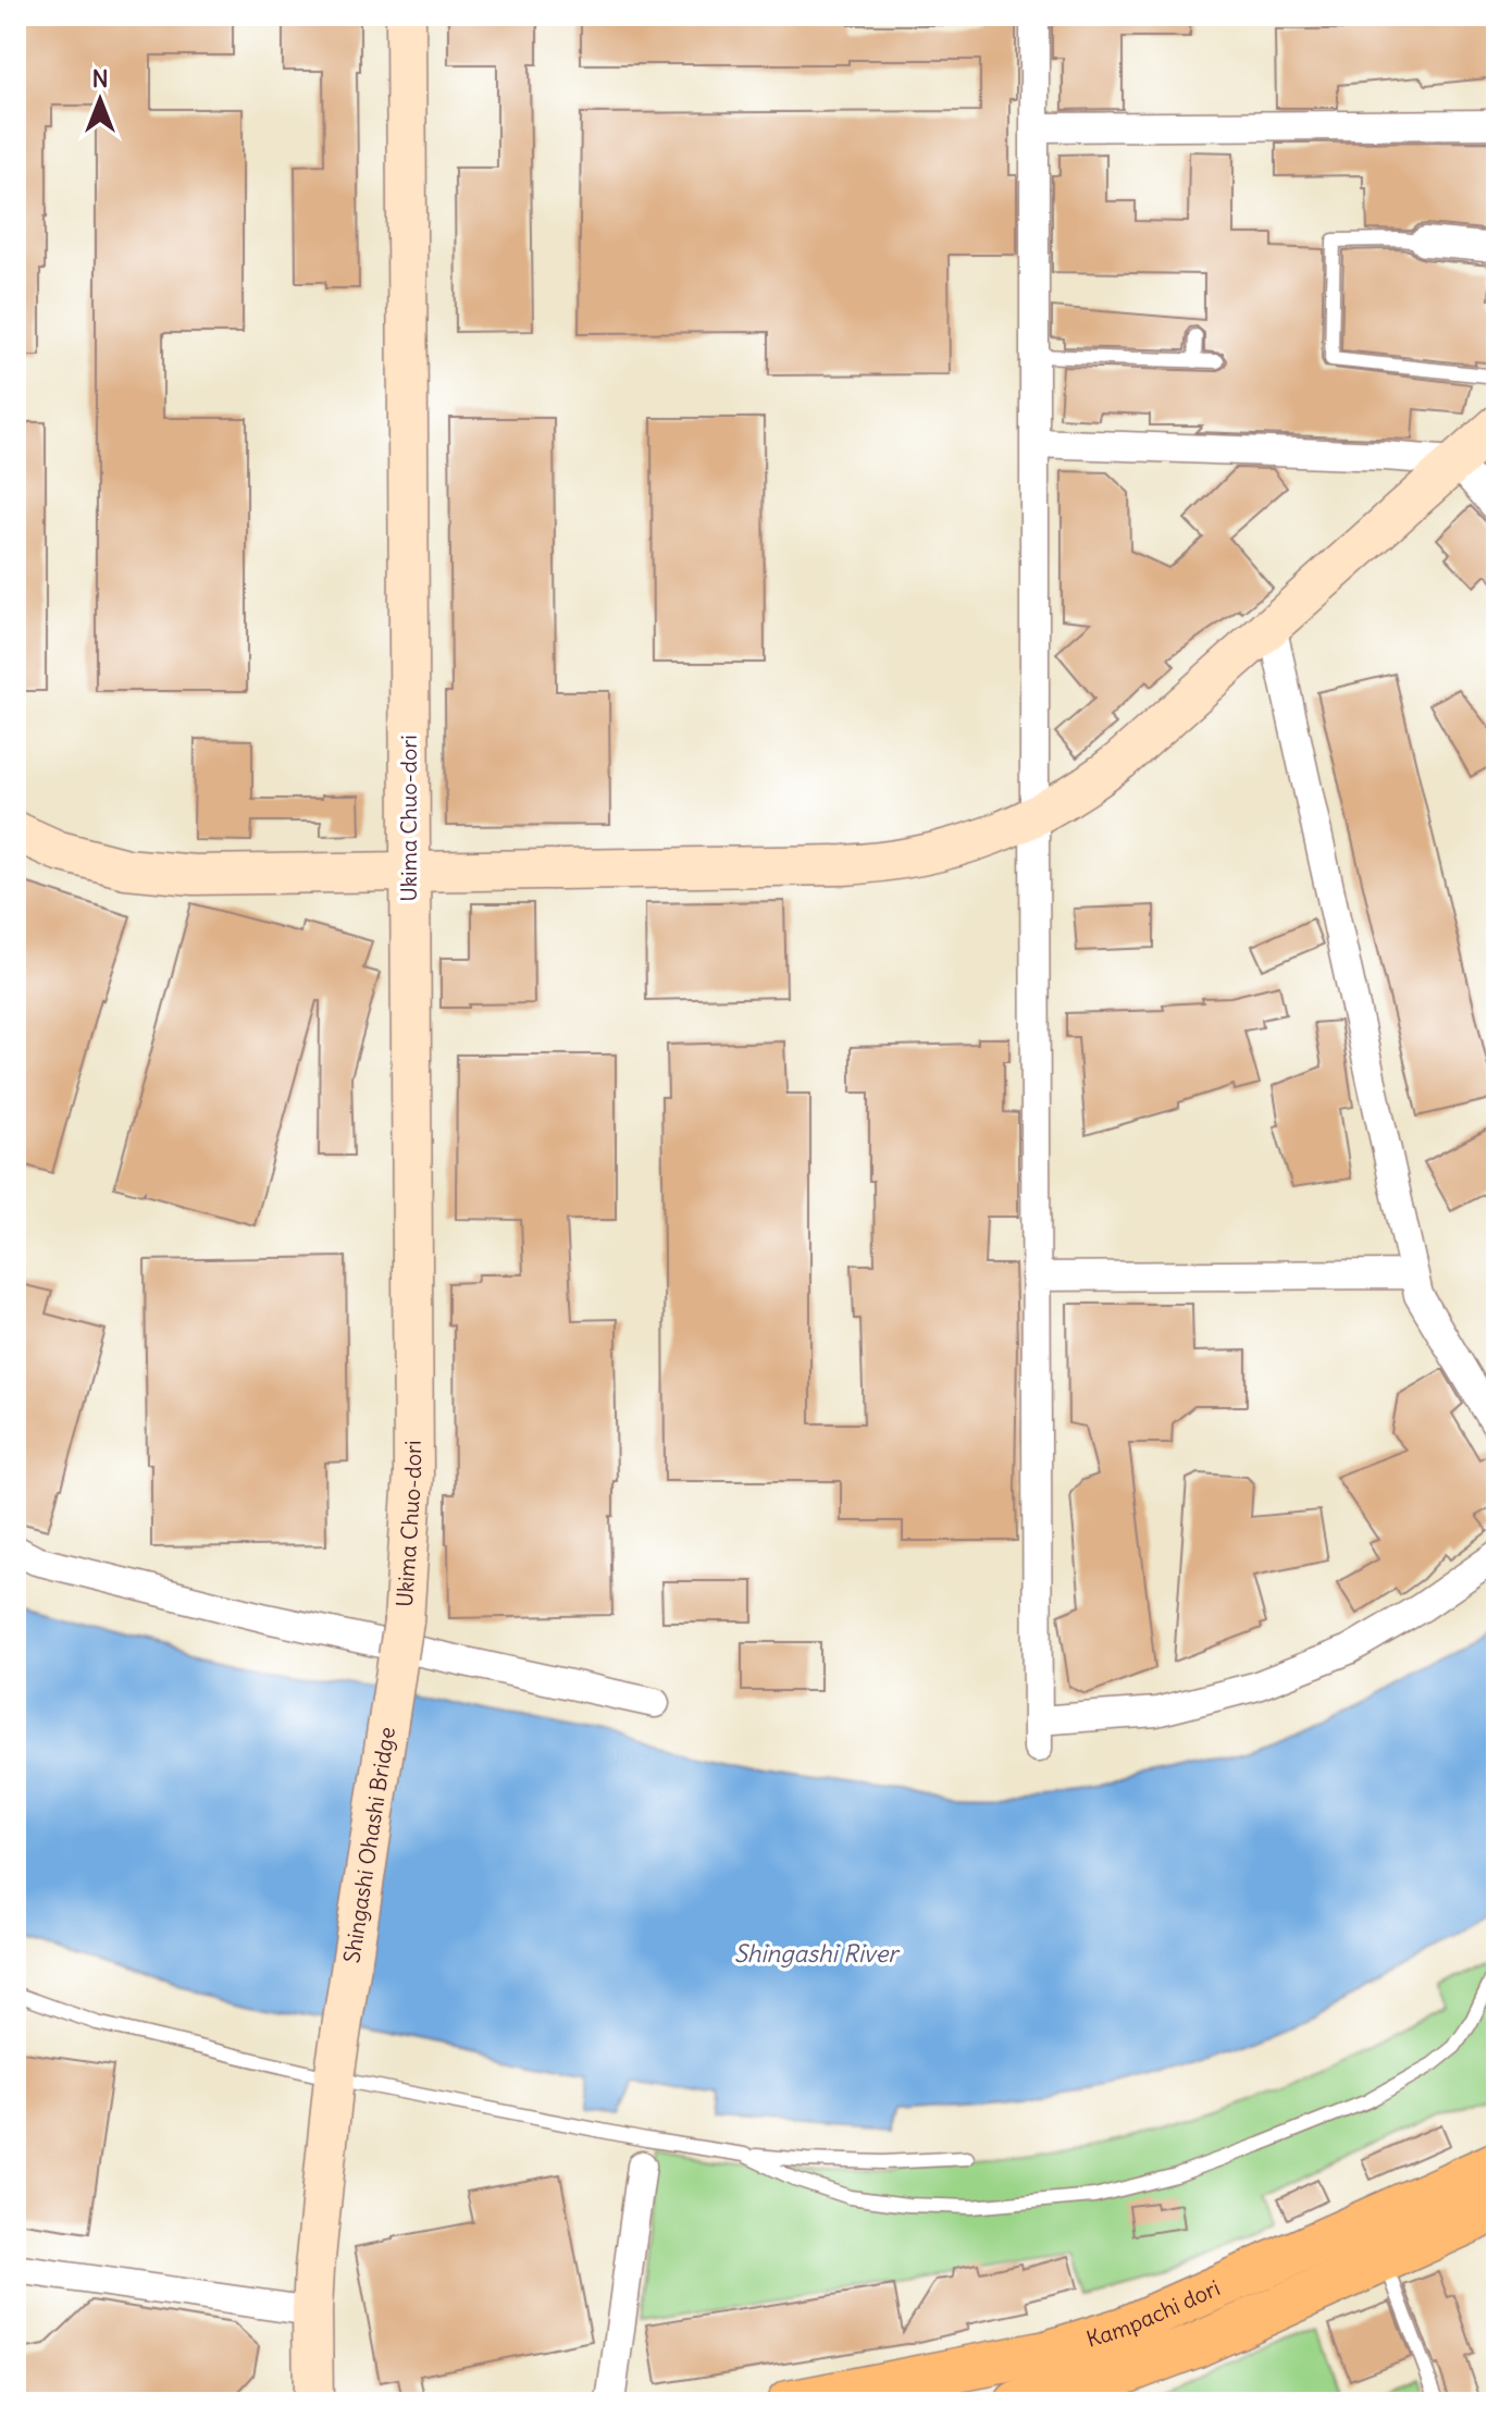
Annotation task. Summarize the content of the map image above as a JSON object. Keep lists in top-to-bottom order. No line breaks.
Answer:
{"streets":{"main road":["Kampachi dori"],"street":["Ukima Chuo-dori","Shingashi Ohashi Bridge"]},"crossings":[["Ukima Chuo-dori","Shingashi Ohashi Bridge"]],"water":["Shingashi River"],"north":"top"}
